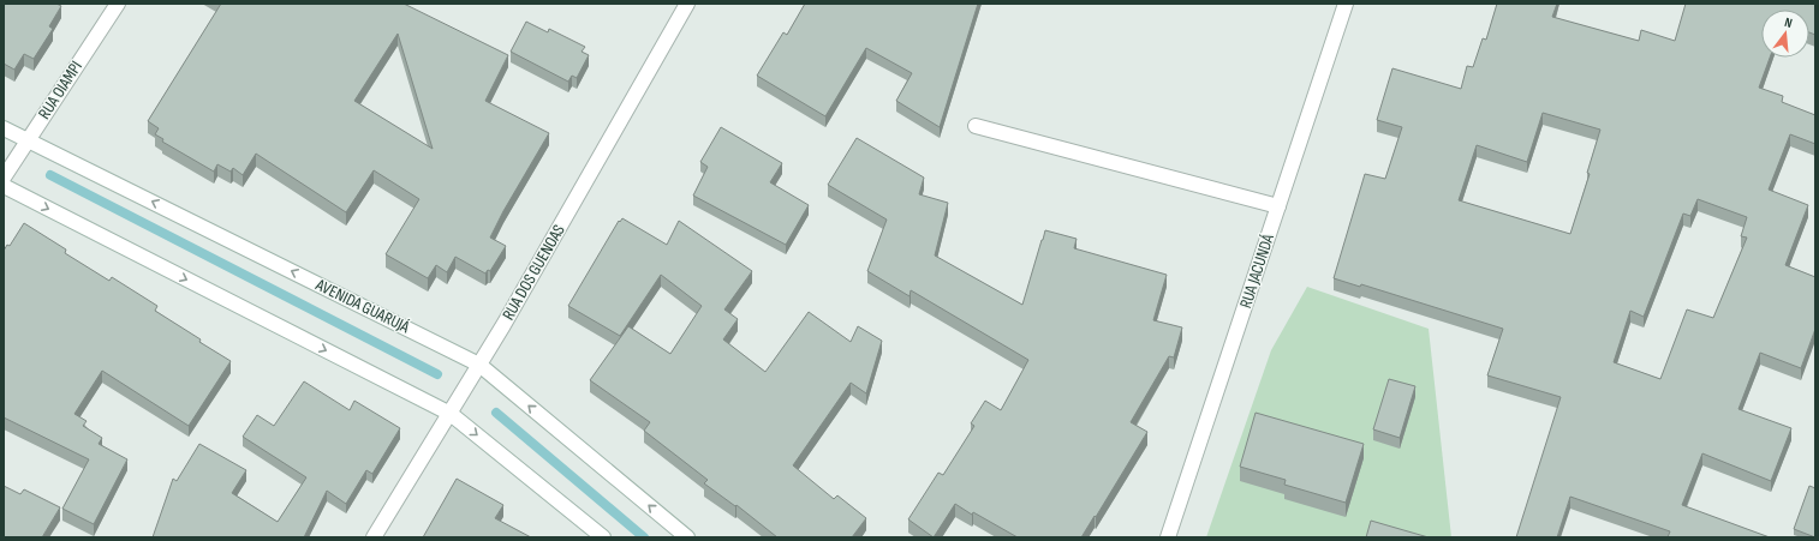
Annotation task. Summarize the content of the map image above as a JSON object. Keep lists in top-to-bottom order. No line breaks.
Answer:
{"streets":{"street":["RUA OIAMPI","RUA JACUNDÁ","RUA DOS GUENOAS","AVENIDA GUARUJÁ"]},"crossings":[["RUA OIAMPI","AVENIDA GUARUJÁ"],["RUA DOS GUENOAS","AVENIDA GUARUJÁ"]],"north":"top"}
